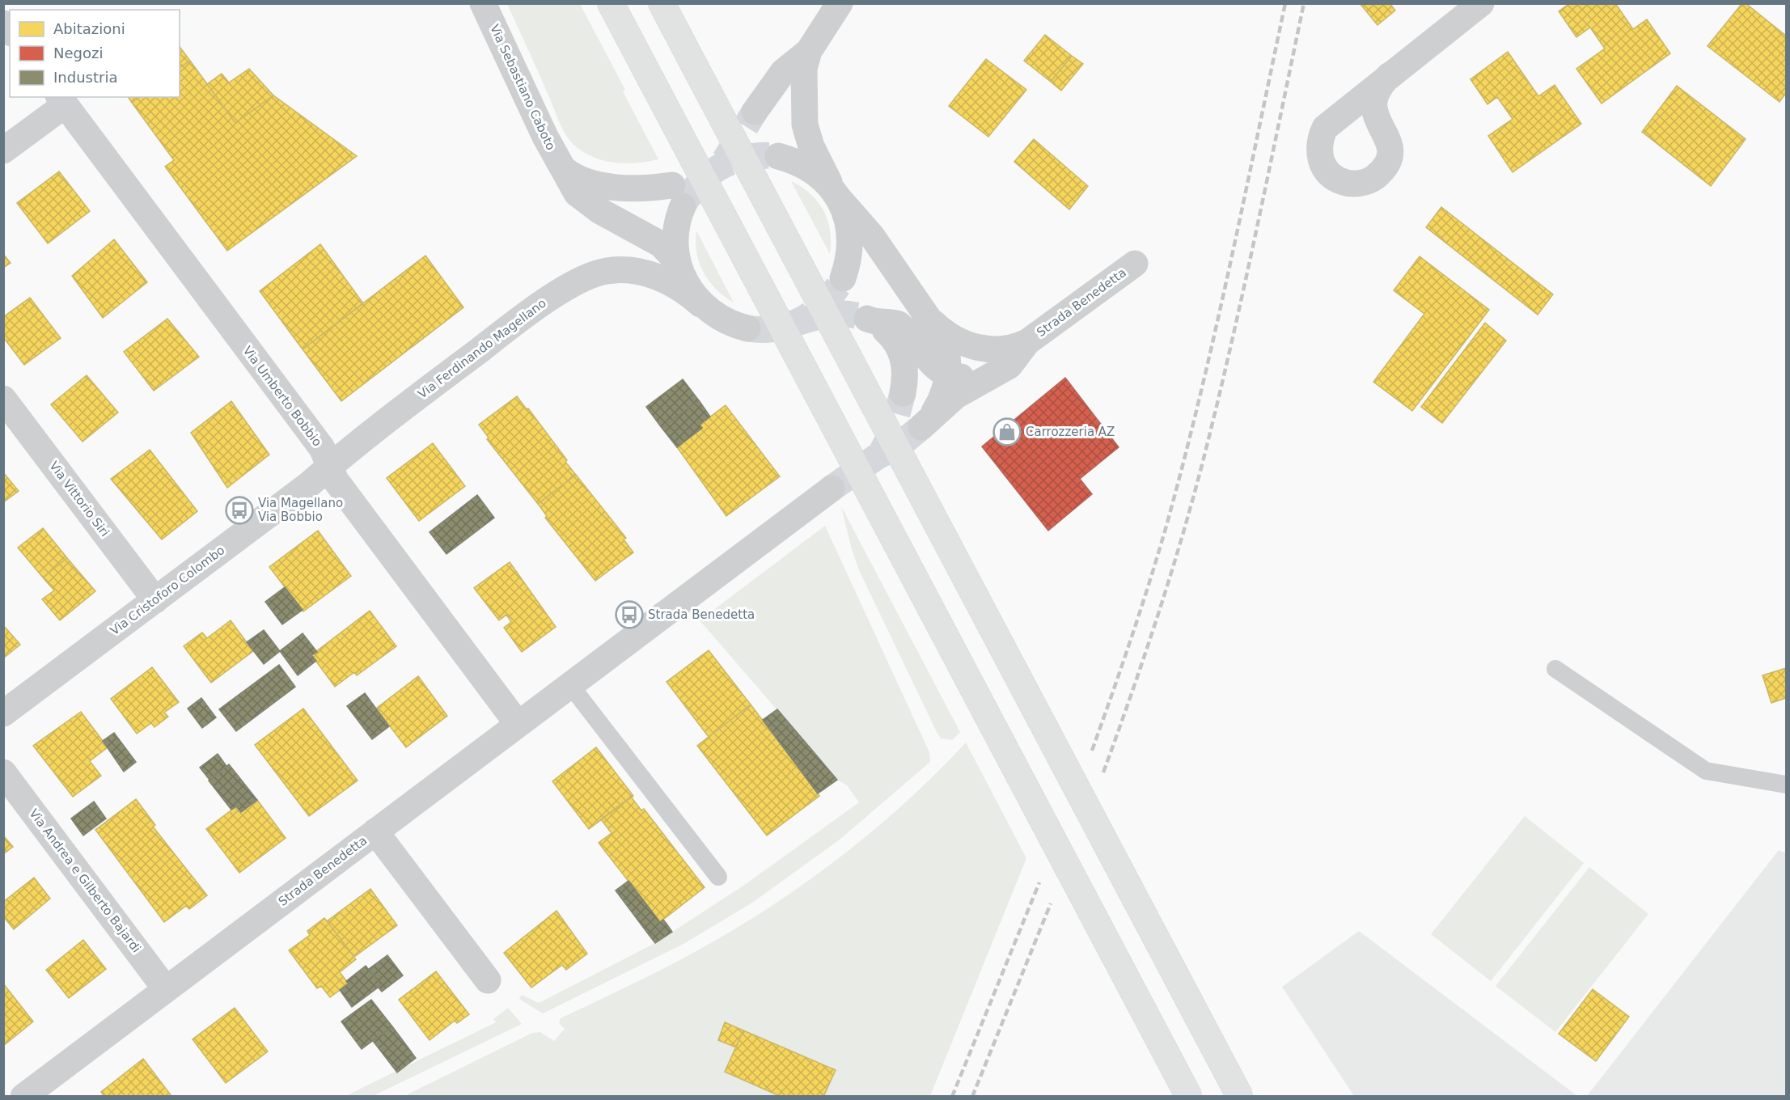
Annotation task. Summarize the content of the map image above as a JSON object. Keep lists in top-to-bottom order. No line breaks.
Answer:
{"streets":{"street":["Via Sebastiano Caboto","Strada Benedetta","Via Ferdinando Magellano","Via Umberto Bobbio","Via Vittorio Siri","Via Cristoforo Colombo","Via Andrea e Gilberto Bajardi"]},"crossings":[["Via Sebastiano Caboto","Via Ferdinando Magellano"],["Strada Benedetta","Via Umberto Bobbio"],["Strada Benedetta","Via Andrea e Gilberto Bajardi"],["Via Ferdinando Magellano","Via Umberto Bobbio"],["Via Ferdinando Magellano","Via Cristoforo Colombo"],["Via Umberto Bobbio","Via Cristoforo Colombo"],["Via Vittorio Siri","Via Cristoforo Colombo"]],"places":{"shop":["Carrozzeria AZ"],"bus stop":["Via Magellano Via Bobbio","Strada Benedetta"]},"legend":["Abitazioni","Negozi","Industria"]}
